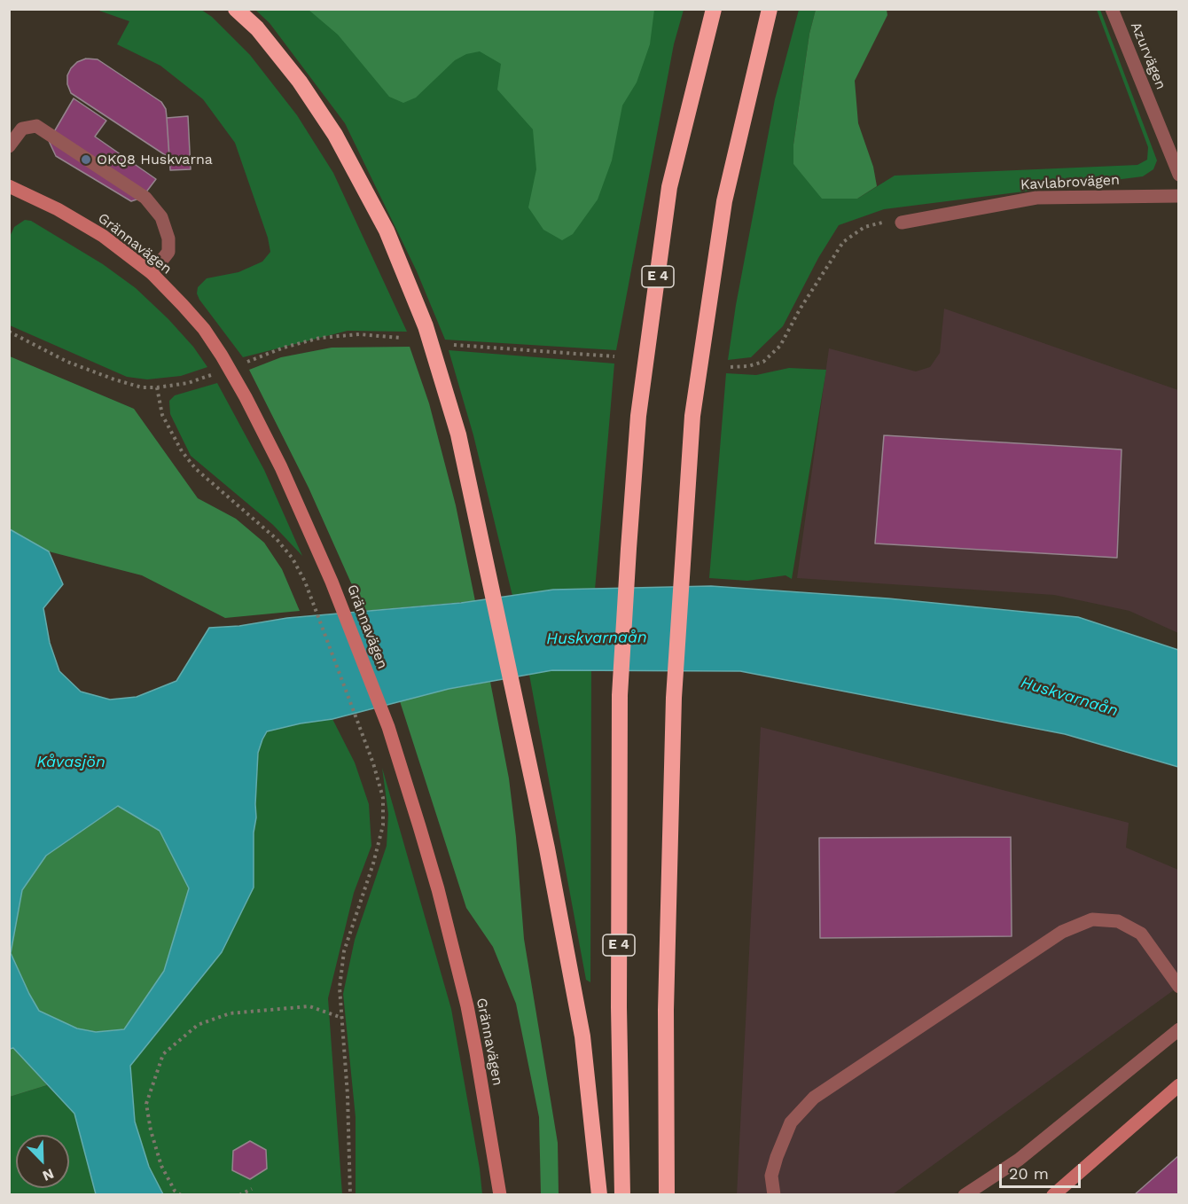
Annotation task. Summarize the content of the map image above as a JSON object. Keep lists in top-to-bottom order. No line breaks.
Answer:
{"streets":{"highway":["E 4"],"main road":["Grännavägen"],"street":["Azurvägen","Kavlabrovägen"]},"water":["Huskvarnaån","Kåvasjön"],"places":["OKQ8 Huskvarna"],"scale_bar":"20 m","north":"bottom right"}
